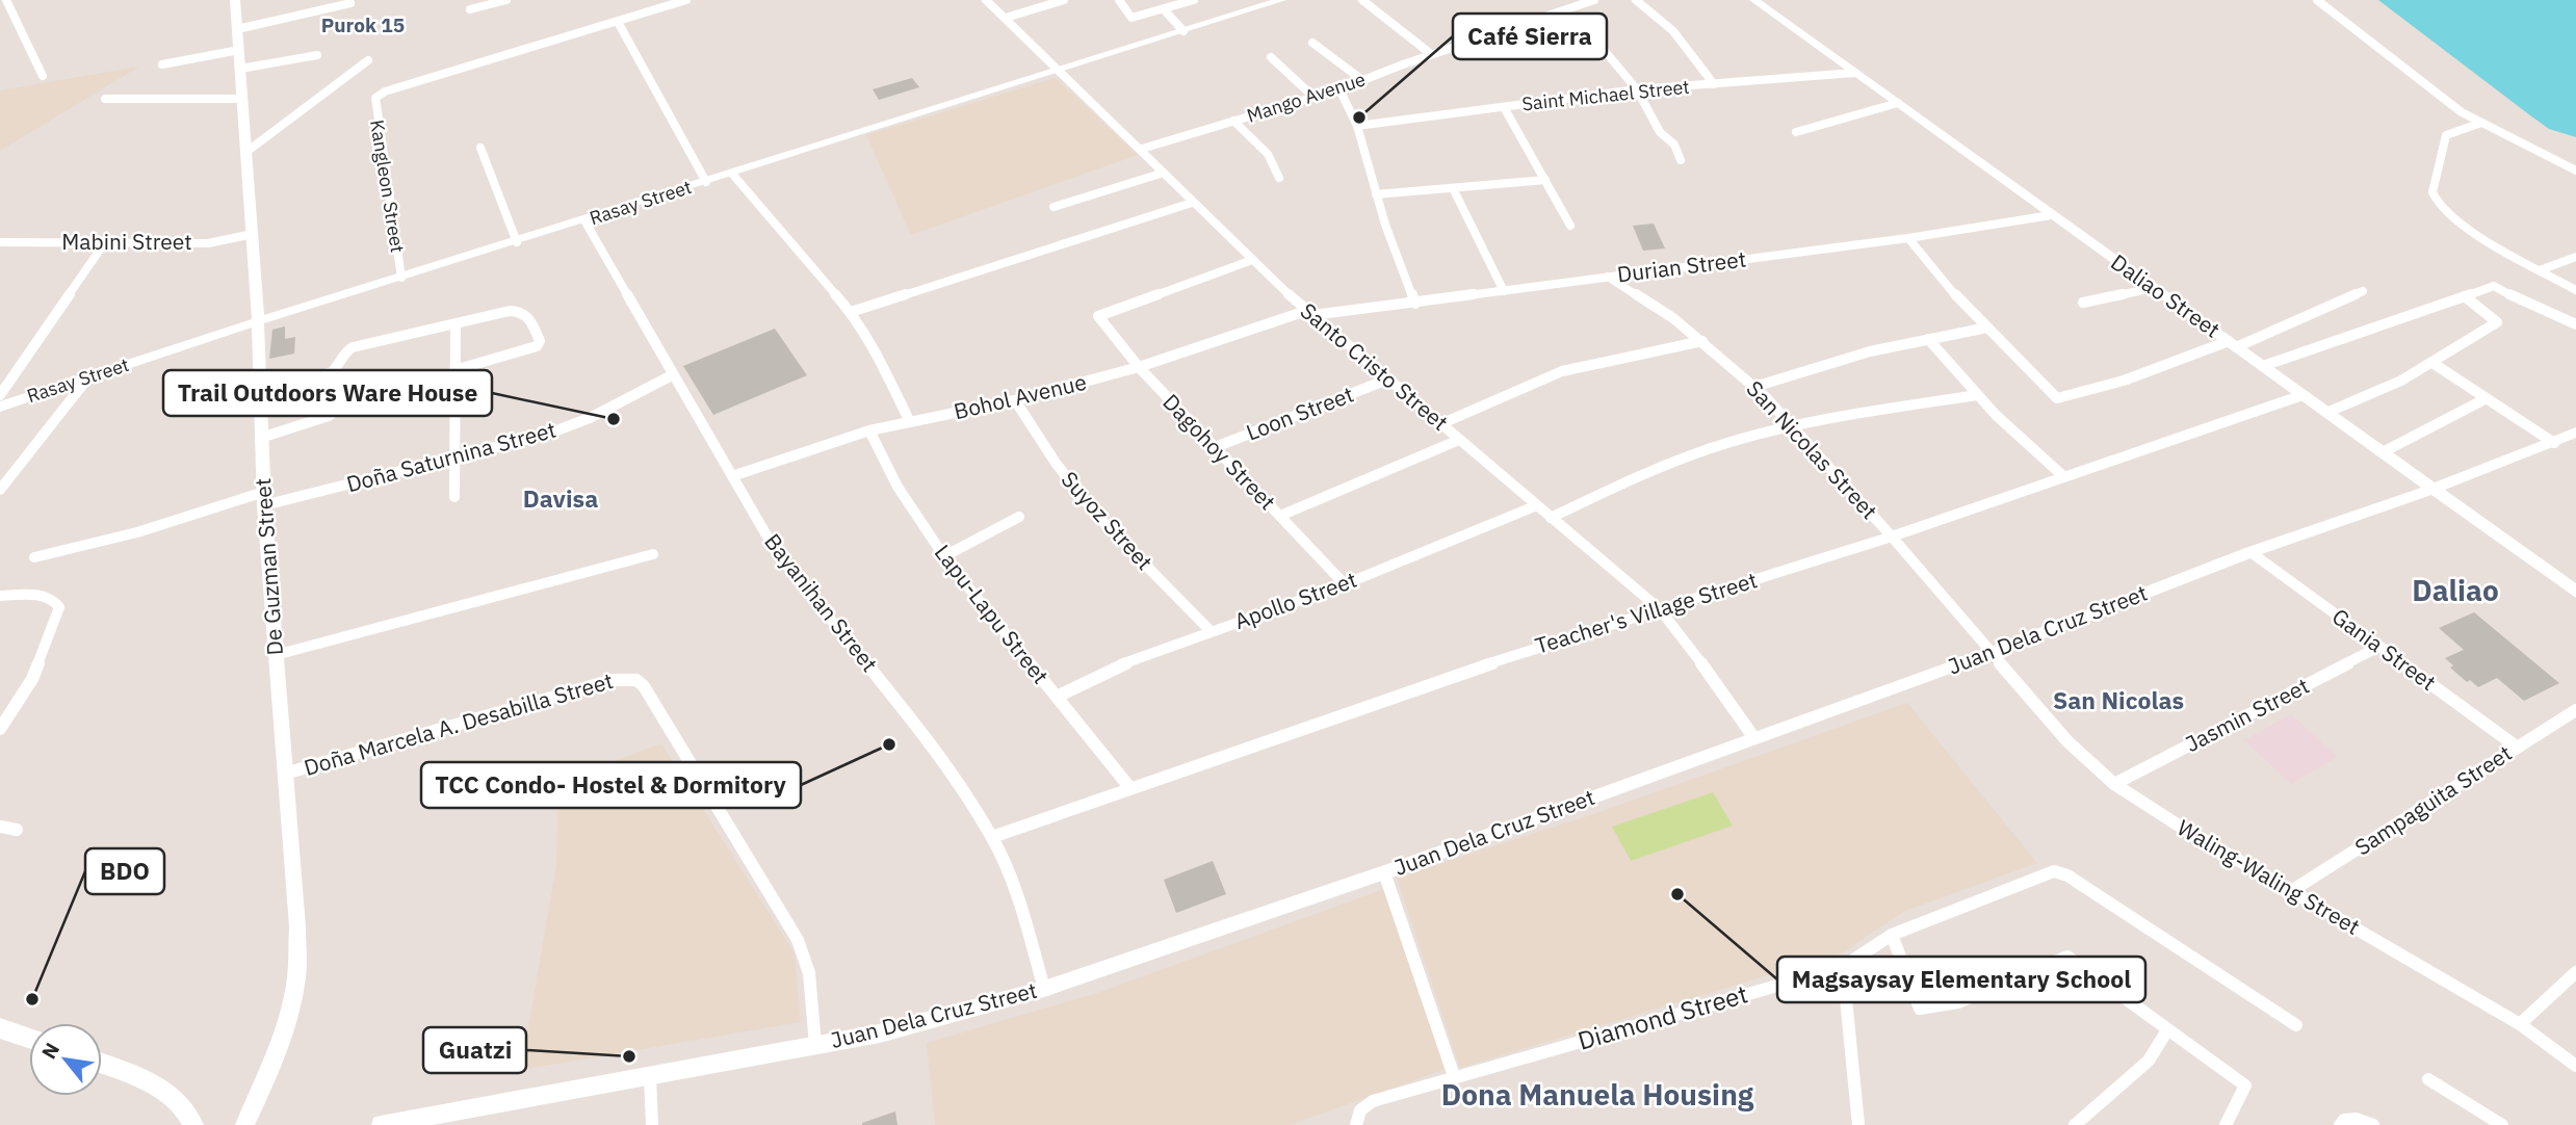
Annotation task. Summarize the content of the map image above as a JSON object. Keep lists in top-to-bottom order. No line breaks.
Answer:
{"streets":{"street":["Saint Michael Street","Mango Avenue","Kangleon Street","Rasay Street","Mabini Street","Durian Street","Daliao Street","Santo Cristo Street","Bohol Avenue","Loon Street","San Nicolas Street","Dagohoy Street","Doña Saturnina Street","Suyoz Street","De Guzman Street","Apollo Street","Bayanihan Street","Teacher's Village Street","Lapu-Lapu Street","Juan Dela Cruz Street","Gania Street","Jasmin Street","Doña Marcela A. Desabilla Street","Sampaguita Street","Waling-Waling Street","Diamond Street"]},"crossings":[["Saint Michael Street","Daliao Street"],["Mango Avenue","Santo Cristo Street"],["Kangleon Street","Rasay Street"],["Rasay Street","Santo Cristo Street"],["Rasay Street","De Guzman Street"],["Rasay Street","Bayanihan Street"],["Mabini Street","De Guzman Street"],["Durian Street","Daliao Street"],["Durian Street","Santo Cristo Street"],["Durian Street","Bohol Avenue"],["Durian Street","San Nicolas Street"],["Daliao Street","Teacher's Village Street"],["Daliao Street","Juan Dela Cruz Street"],["Santo Cristo Street","Bohol Avenue"],["Santo Cristo Street","Loon Street"],["Santo Cristo Street","Dagohoy Street"],["Santo Cristo Street","Apollo Street"],["Santo Cristo Street","Teacher's Village Street"],["Santo Cristo Street","Juan Dela Cruz Street"],["Bohol Avenue","Dagohoy Street"],["Bohol Avenue","Suyoz Street"],["Bohol Avenue","Bayanihan Street"],["Bohol Avenue","Lapu-Lapu Street"],["Loon Street","Dagohoy Street"],["San Nicolas Street","Teacher's Village Street"],["San Nicolas Street","Juan Dela Cruz Street"],["San Nicolas Street","Waling-Waling Street"],["Dagohoy Street","Apollo Street"],["Doña Saturnina Street","De Guzman Street"],["Doña Saturnina Street","Bayanihan Street"],["Suyoz Street","Apollo Street"],["De Guzman Street","Doña Marcela A. Desabilla Street"],["Apollo Street","Lapu-Lapu Street"],["Bayanihan Street","Teacher's Village Street"],["Bayanihan Street","Juan Dela Cruz Street"],["Teacher's Village Street","Lapu-Lapu Street"],["Juan Dela Cruz Street","Gania Street"],["Juan Dela Cruz Street","Doña Marcela A. Desabilla Street"],["Juan Dela Cruz Street","Waling-Waling Street"],["Gania Street","Jasmin Street"],["Gania Street","Sampaguita Street"],["Jasmin Street","Waling-Waling Street"],["Sampaguita Street","Waling-Waling Street"]],"districts":["Purok 15","Davisa","Daliao","San Nicolas","Dona Manuela Housing"],"places":["Café Sierra","Trail Outdoors Ware House","TCC Condo- Hostel & Dormitory","Magsaysay Elementary School","BDO","Guatzi"],"north":"top left"}
